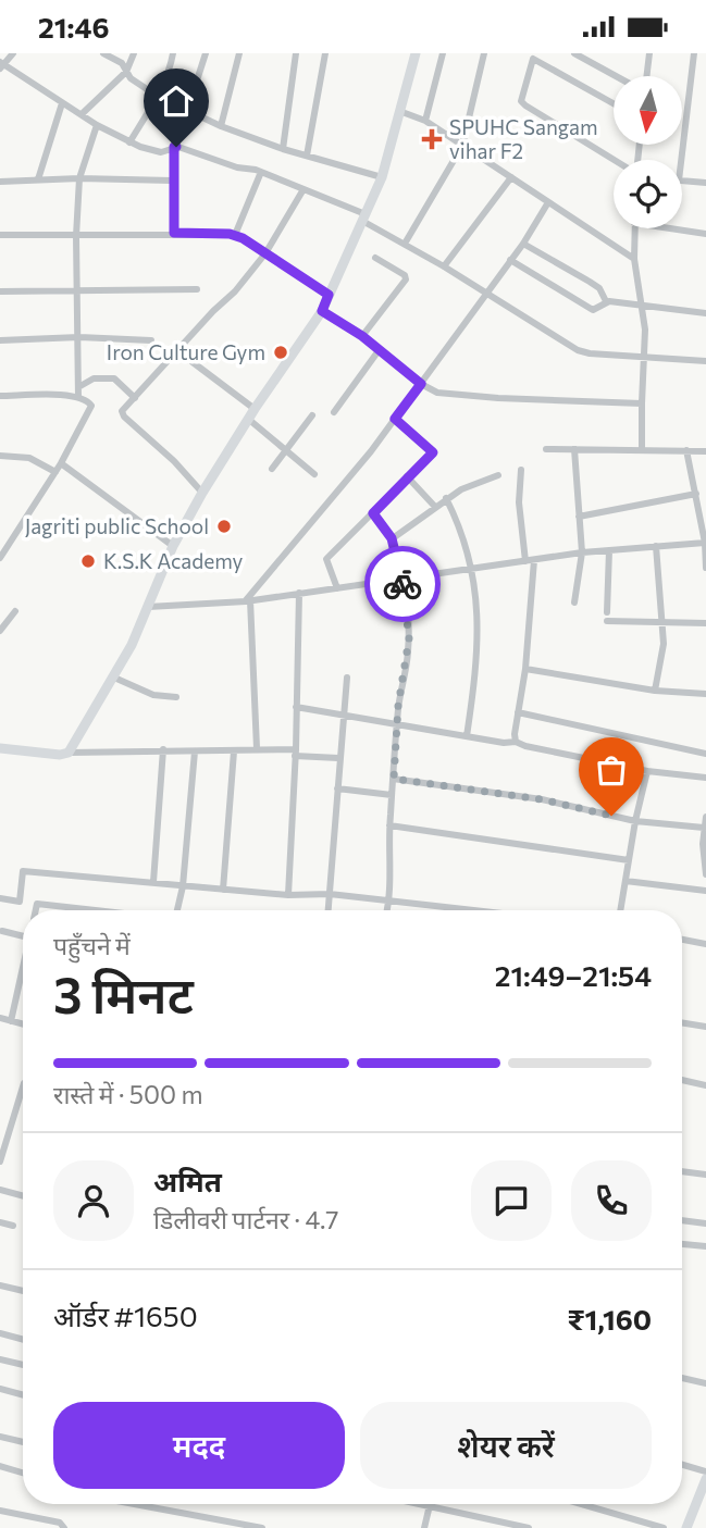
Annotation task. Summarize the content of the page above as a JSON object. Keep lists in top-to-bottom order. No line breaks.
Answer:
{"places":{"health":["SPUHC Sangam vihar F2"],"other":["Iron Culture Gym","Jagriti public School","K.S.K Academy"]},"north":"bottom","page":{"status":"21:46","heading":["3 मिनट","पहुँचने में","21:49–21:54"],"panel":["अमित","डिलीवरी पार्टनर · 4.7","ऑर्डर #1650","₹1,160"],"bar":"रास्ते में · 500 m","buttons":["मदद","शेयर करें"]}}
